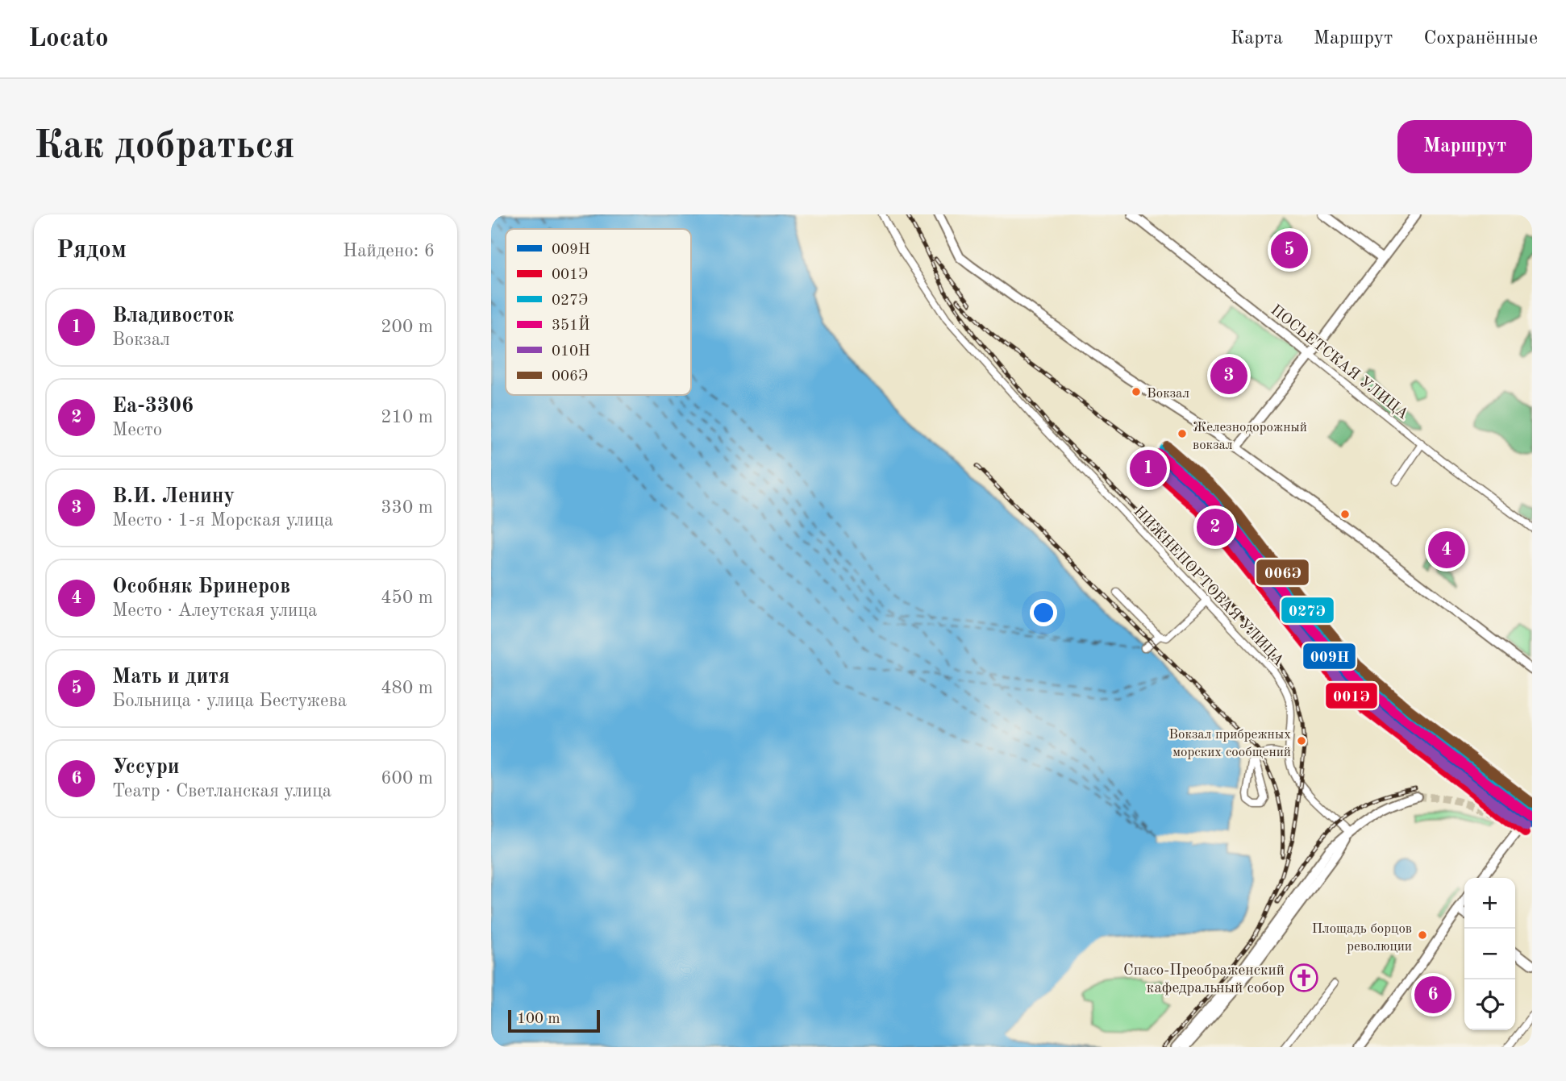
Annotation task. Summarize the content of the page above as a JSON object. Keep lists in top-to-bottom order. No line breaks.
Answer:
{"streets":{"main road":["ПОСЬЕТСКАЯ УЛИЦА"],"street":["НИЖНЕПОРТОВАЯ УЛИЦА"]},"places":{"other":["Вокзал","Железнодорожный вокзал","Вокзал прибрежных морских сообщений","Площадь борцов революции"],"church":["Спасо-Преображенский кафедральный собор"]},"lines":["transit line 006Э","transit line 027Э","transit line 351Й","transit line 009Н","transit line 010Н","transit line 001Э"],"legend":["009Н","001Э","027Э","351Й","010Н","006Э"],"scale_bar":"100 m","page":{"header":"Locato","nav":["Карта","Маршрут","Сохранённые"],"buttons":"Маршрут","title":"Как добраться","heading":["Рядом","Найдено: 6"],"pins":["5","3","1","2","4","6"],"list":[{"mark":"1","name":"Владивосток","note":"Вокзал","value":"200 m"},{"mark":"2","name":"Еа-3306","note":"Место","value":"210 m"},{"mark":"3","name":"В.И. Ленину","note":"Место · 1-я Морская улица","value":"330 m"},{"mark":"4","name":"Особняк Бринеров","note":"Место · Алеутская улица","value":"450 m"},{"mark":"5","name":"Мать и дитя","note":"Больница · улица Бестужева","value":"480 m"},{"mark":"6","name":"Уссури","note":"Театр · Светланская улица","value":"600 m"}],"map_buttons":["+","−"],"scale":"100 m"}}
